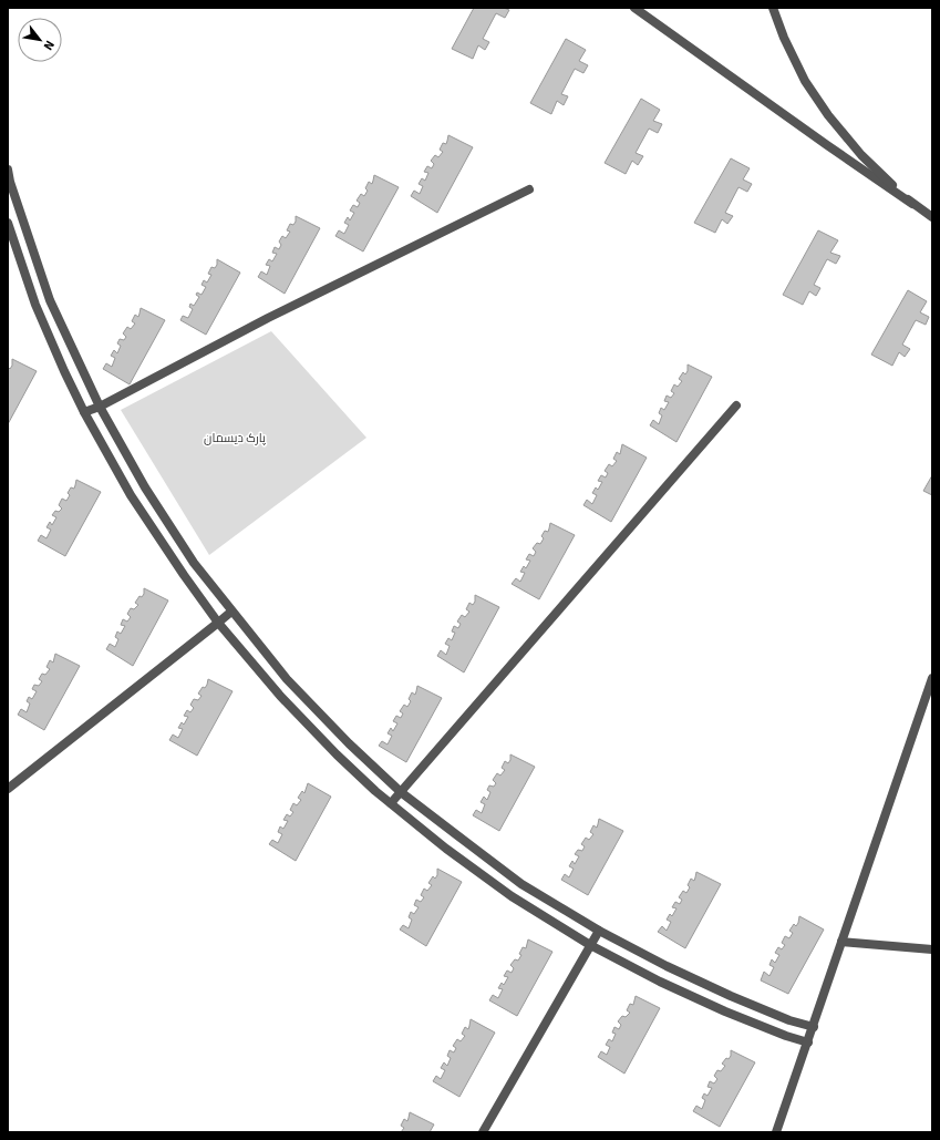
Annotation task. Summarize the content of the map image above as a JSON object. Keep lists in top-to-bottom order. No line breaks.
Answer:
{"parks":["پارک دیسمان"],"north":"bottom right"}
